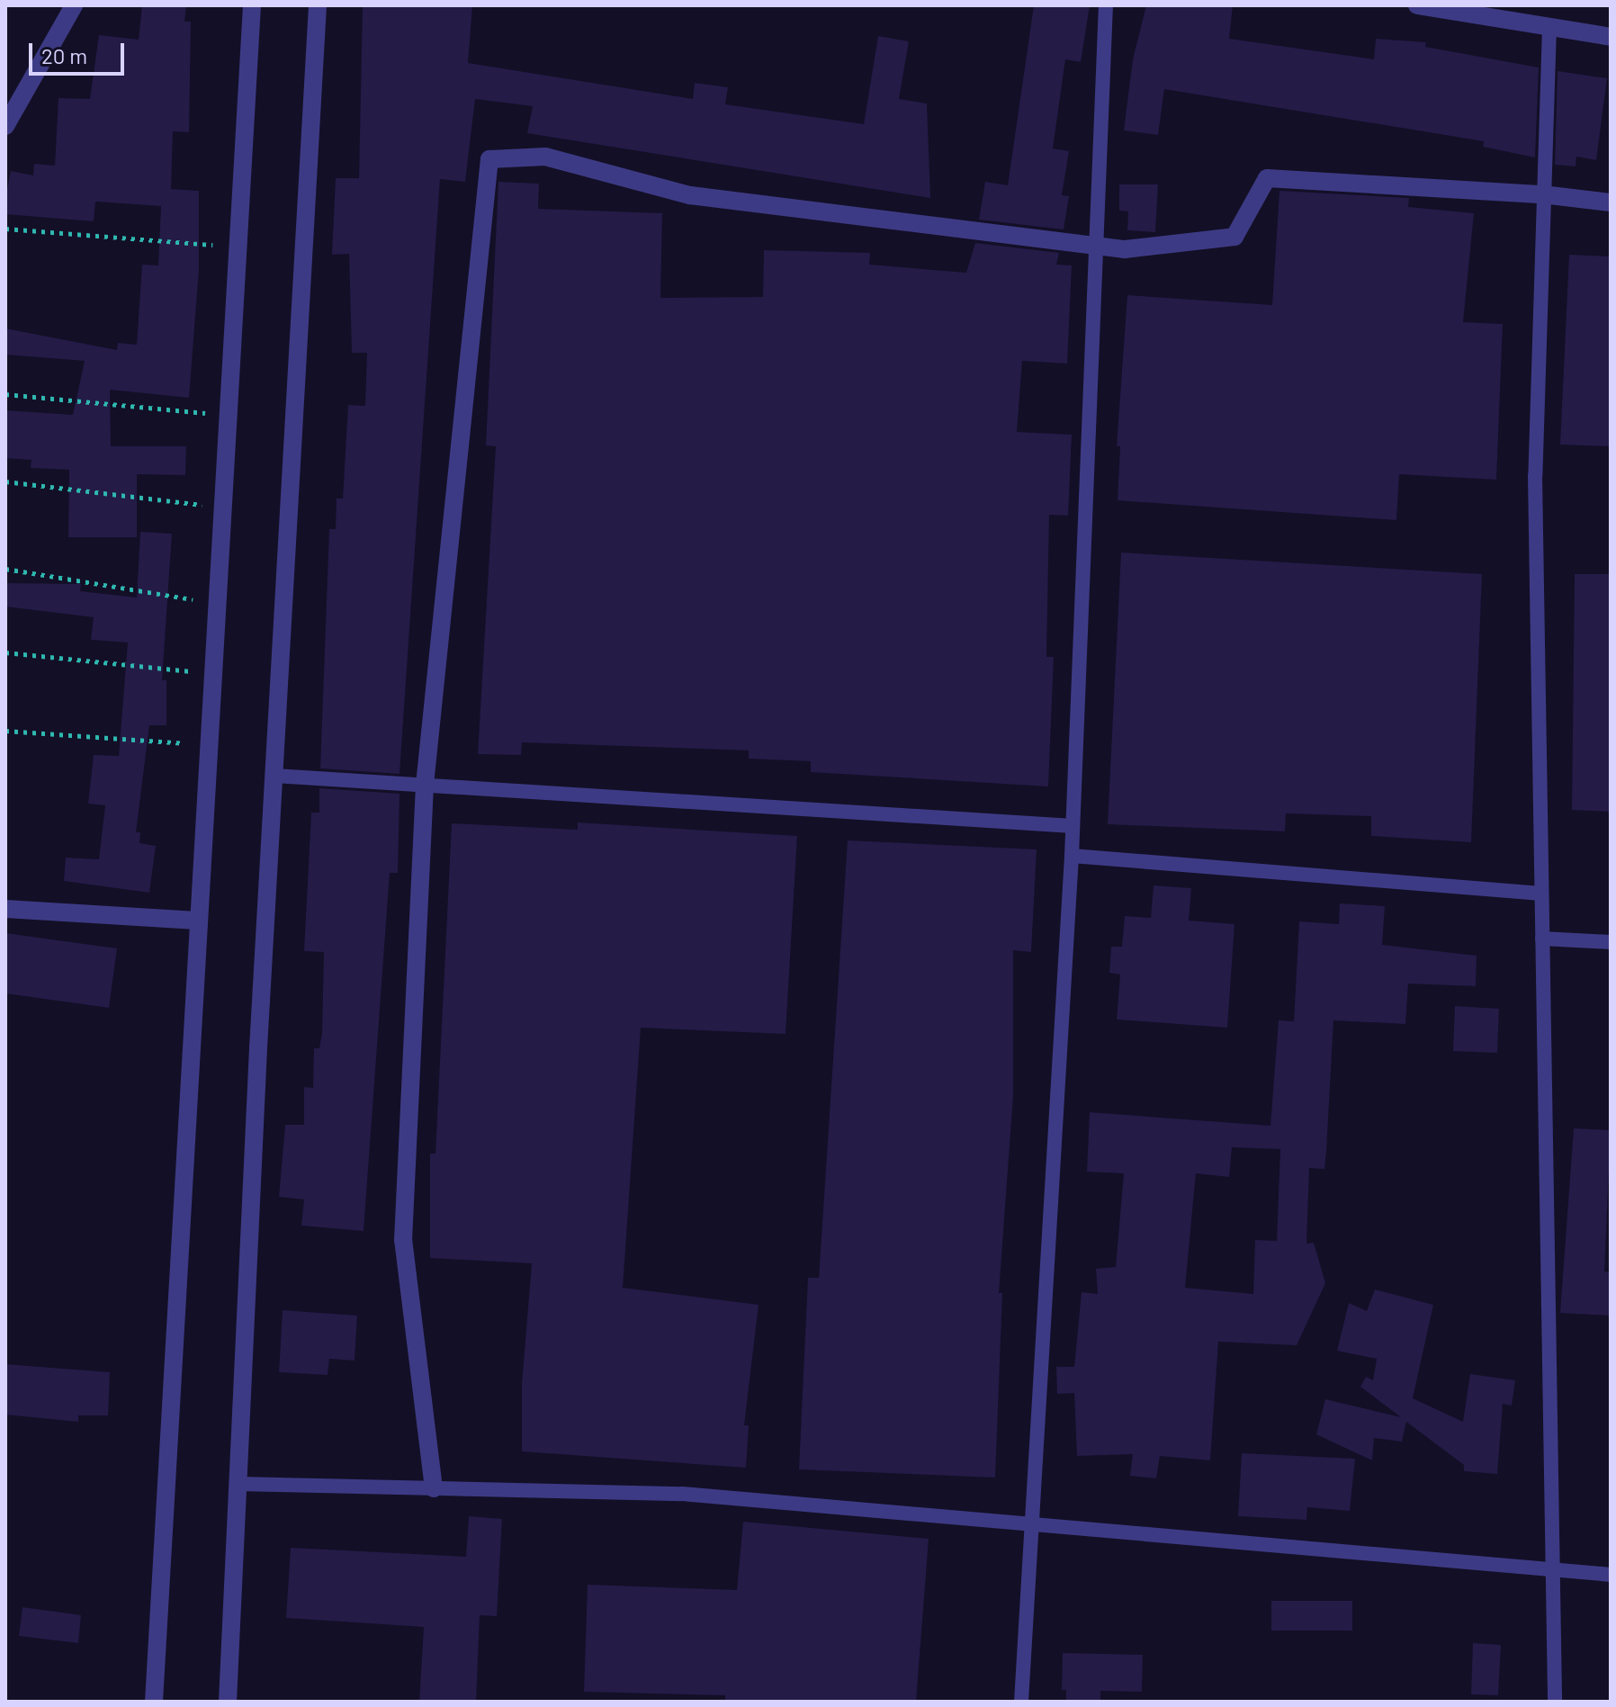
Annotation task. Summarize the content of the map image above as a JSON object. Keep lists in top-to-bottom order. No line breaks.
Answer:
{"scale_bar":"20 m"}
